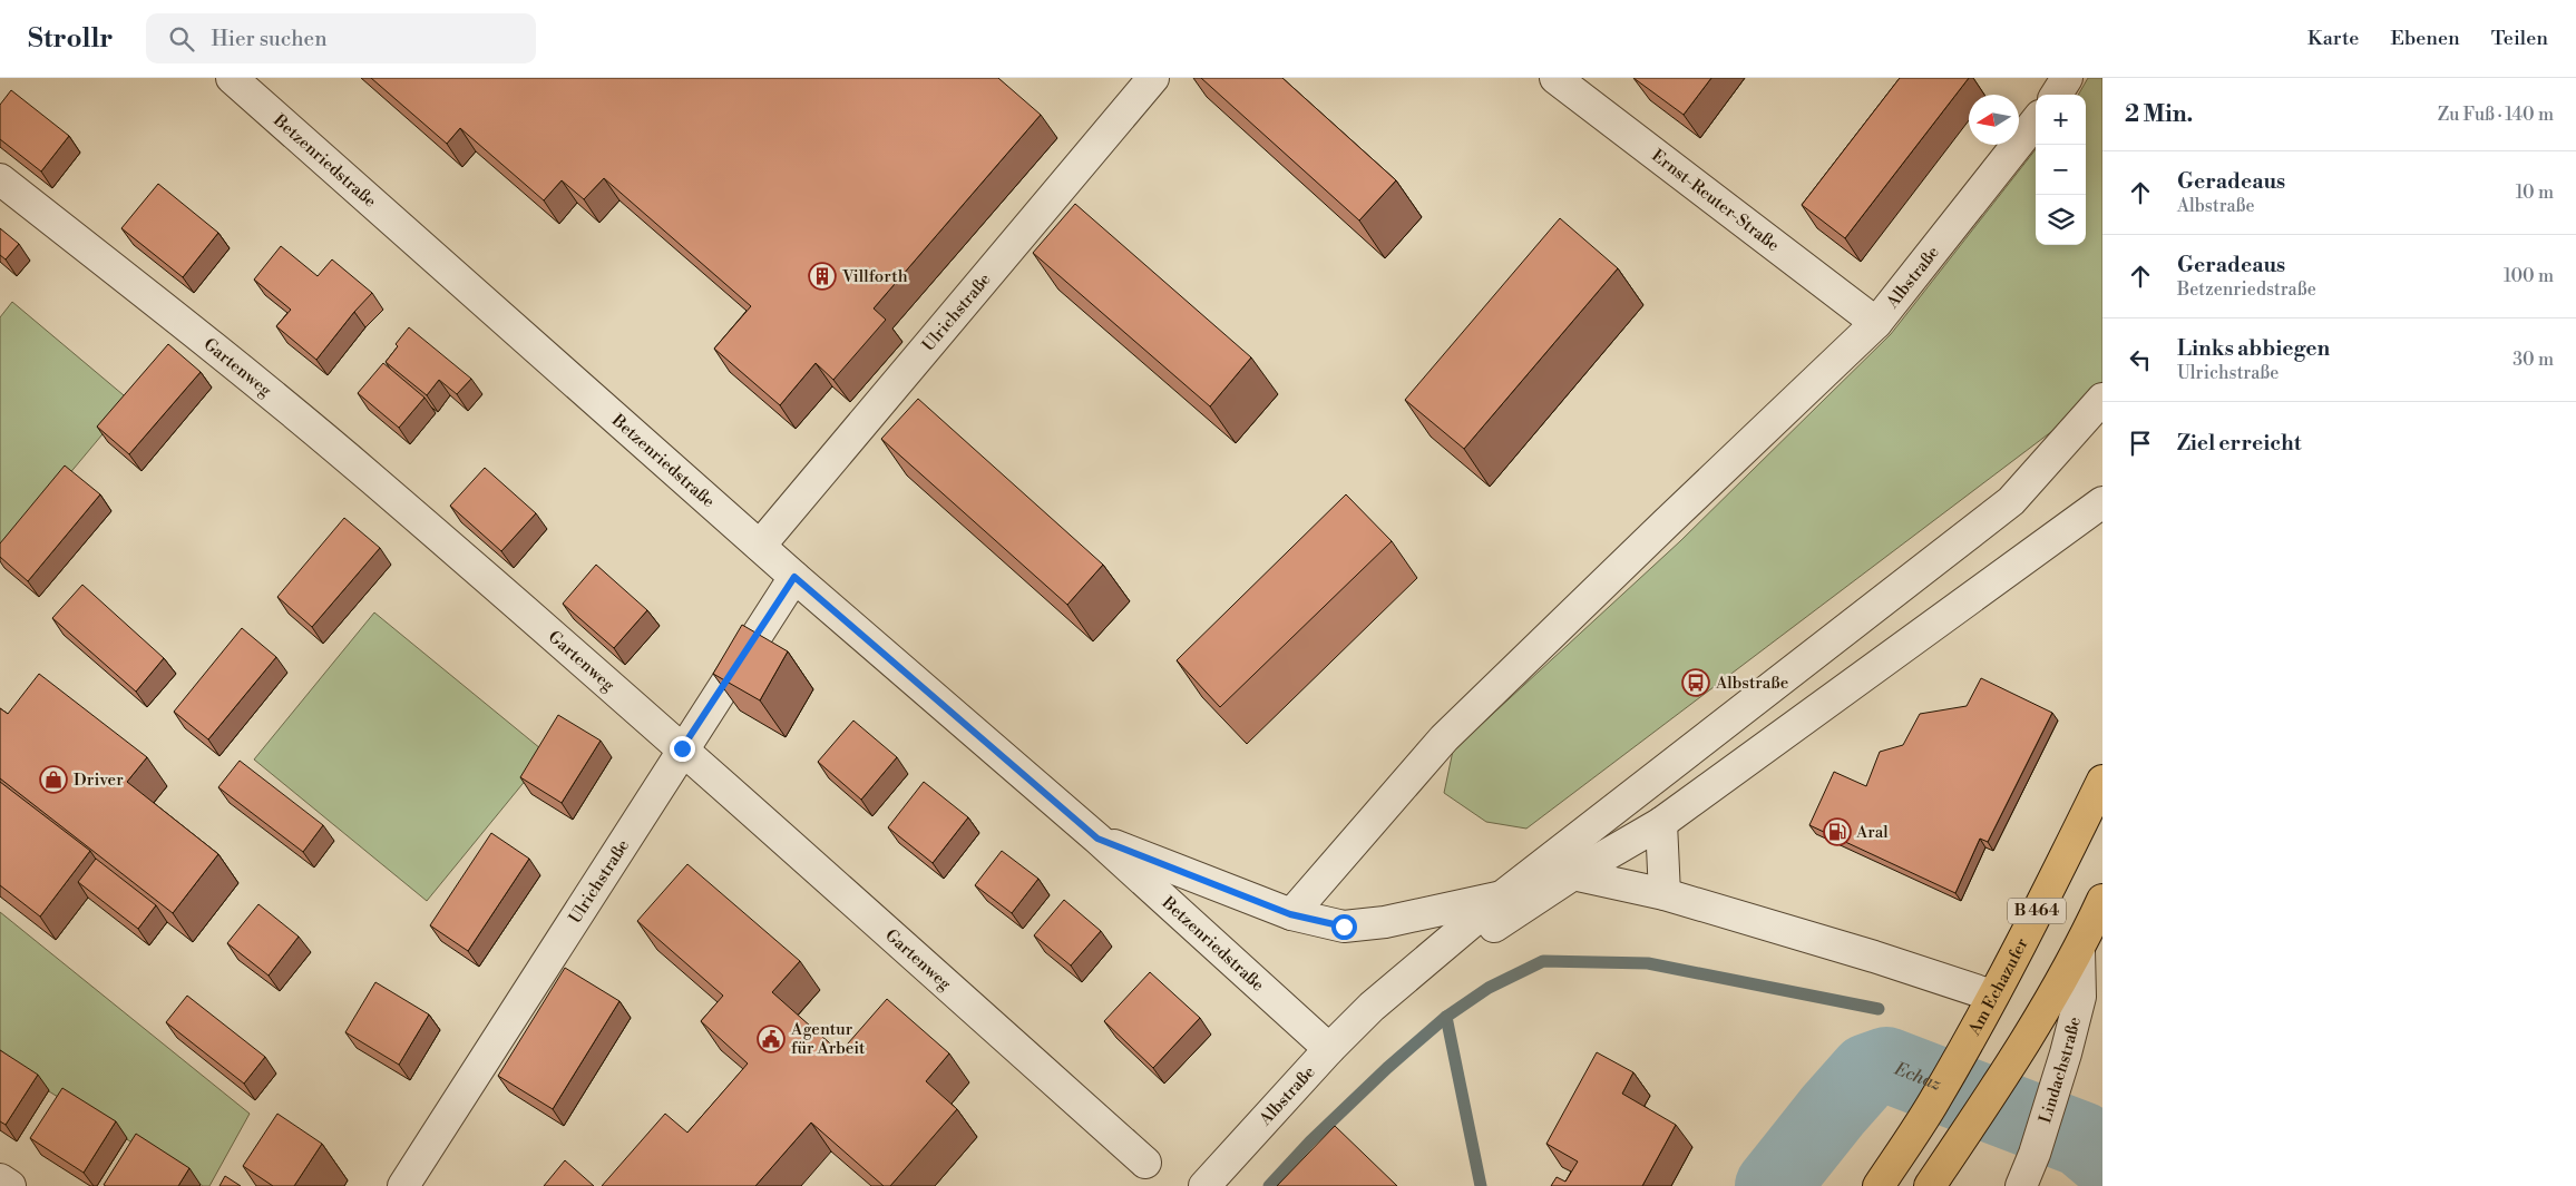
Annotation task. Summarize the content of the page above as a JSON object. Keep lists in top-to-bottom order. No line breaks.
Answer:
{"streets":{"main road":["B 464","Am Echazufer"],"street":["Betzenriedstraße","Ernst-Reuter-Straße","Albstraße","Ulrichstraße","Gartenweg","Lindachstraße"]},"crossings":[["Betzenriedstraße","Albstraße"],["Betzenriedstraße","Ulrichstraße"],["Ernst-Reuter-Straße","Albstraße"],["Ulrichstraße","Gartenweg"],["B 464","Lindachstraße"]],"water":["Echaz"],"places":{"building":["Villforth"],"bus stop":["Albstraße"],"shop":["Driver"],"fuel station":["Aral"],"public building":["Agentur für Arbeit"]},"north":"left","page":{"header":"Strollr","search":"Hier suchen","nav":["Karte","Ebenen","Teilen"],"heading":["2 Min.","Zu Fuß · 140 m"],"map_buttons":["+","−"],"list":[["Geradeaus","Albstraße","10 m"],["Geradeaus","Betzenriedstraße","100 m"],["Links abbiegen","Ulrichstraße","30 m"],"Ziel erreicht"]}}
